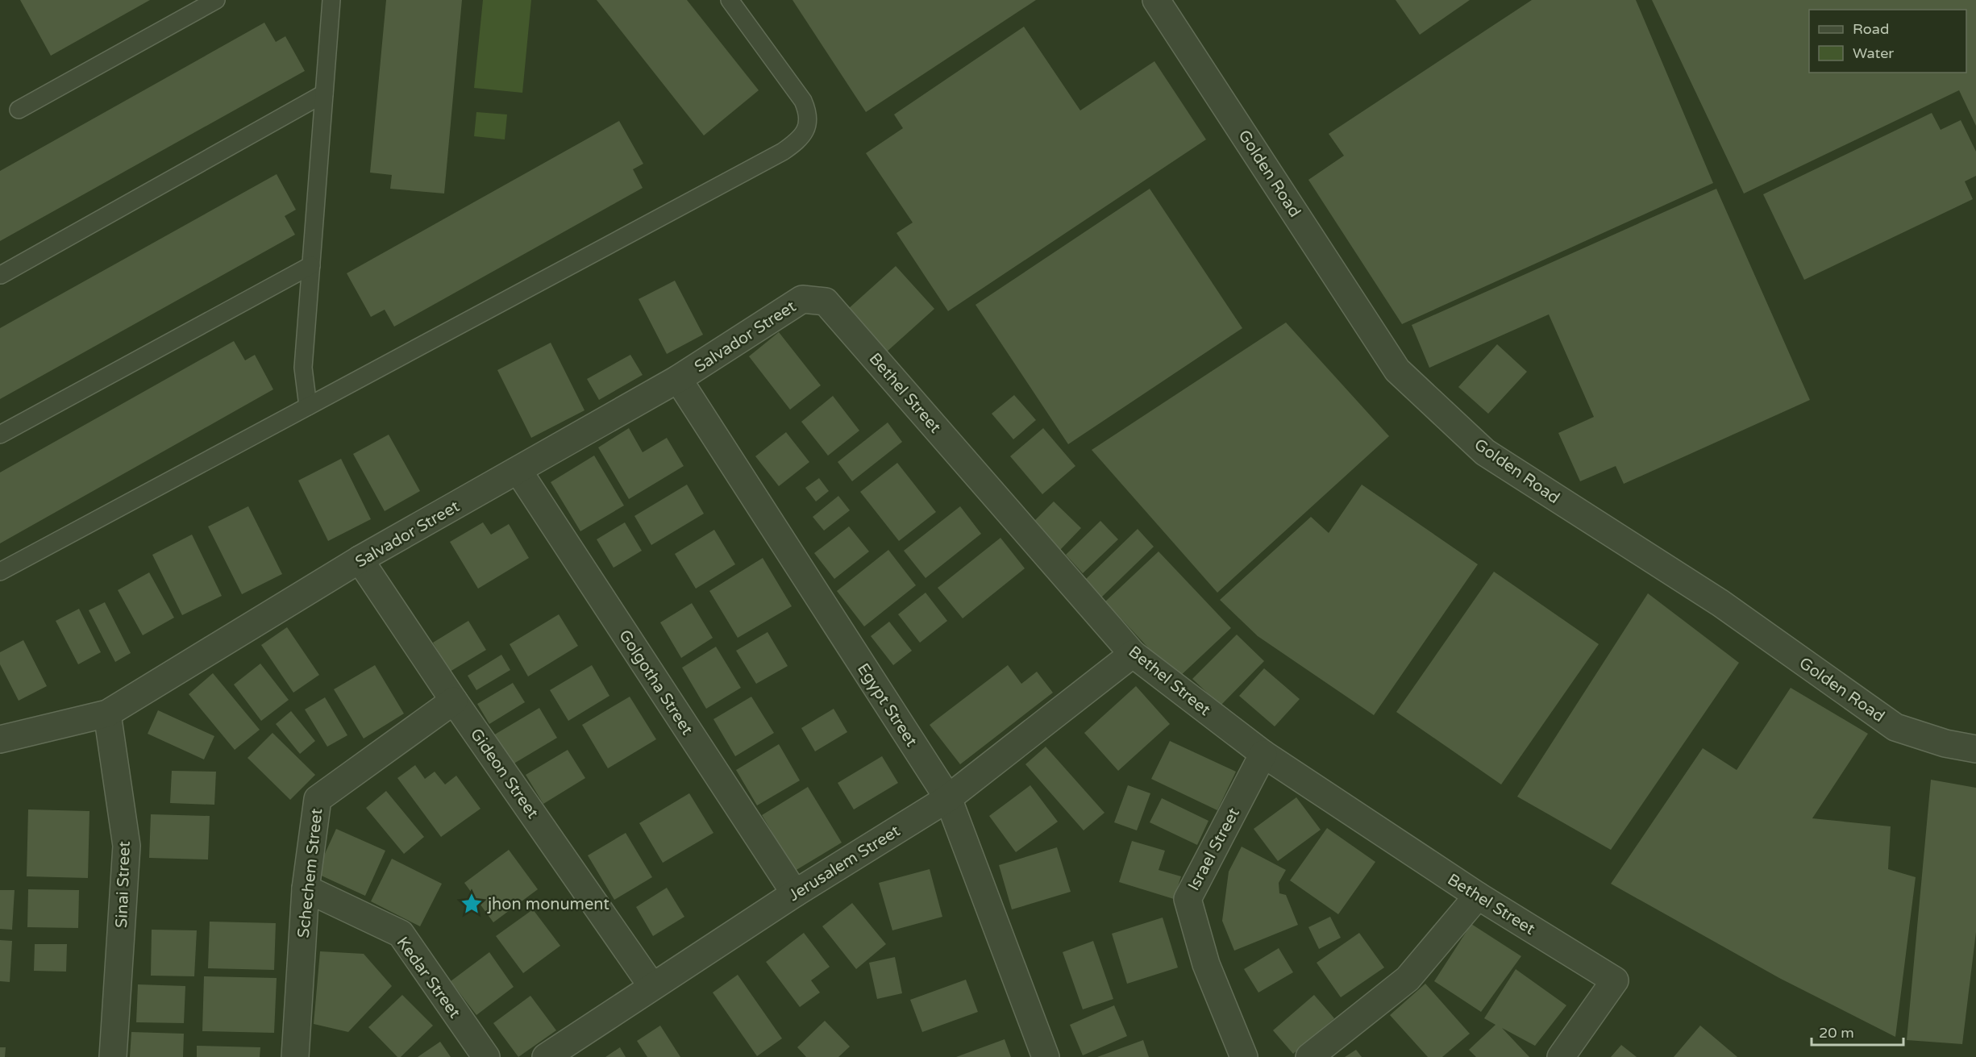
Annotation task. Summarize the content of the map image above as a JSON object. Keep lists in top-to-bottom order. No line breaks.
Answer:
{"streets":{"street":["Golden Road","Salvador Street","Bethel Street","Golgotha Street","Egypt Street","Gideon Street","Israel Street","Jerusalem Street","Schechem Street","Sinai Street","Kedar Street"]},"crossings":[["Salvador Street","Bethel Street"],["Salvador Street","Golgotha Street"],["Salvador Street","Egypt Street"],["Salvador Street","Gideon Street"],["Salvador Street","Sinai Street"],["Bethel Street","Israel Street"],["Bethel Street","Jerusalem Street"],["Golgotha Street","Jerusalem Street"],["Egypt Street","Jerusalem Street"],["Gideon Street","Jerusalem Street"],["Gideon Street","Schechem Street"],["Schechem Street","Kedar Street"]],"places":{"place":["jhon monument"]},"legend":["Road","Water"],"scale_bar":"20 m"}
